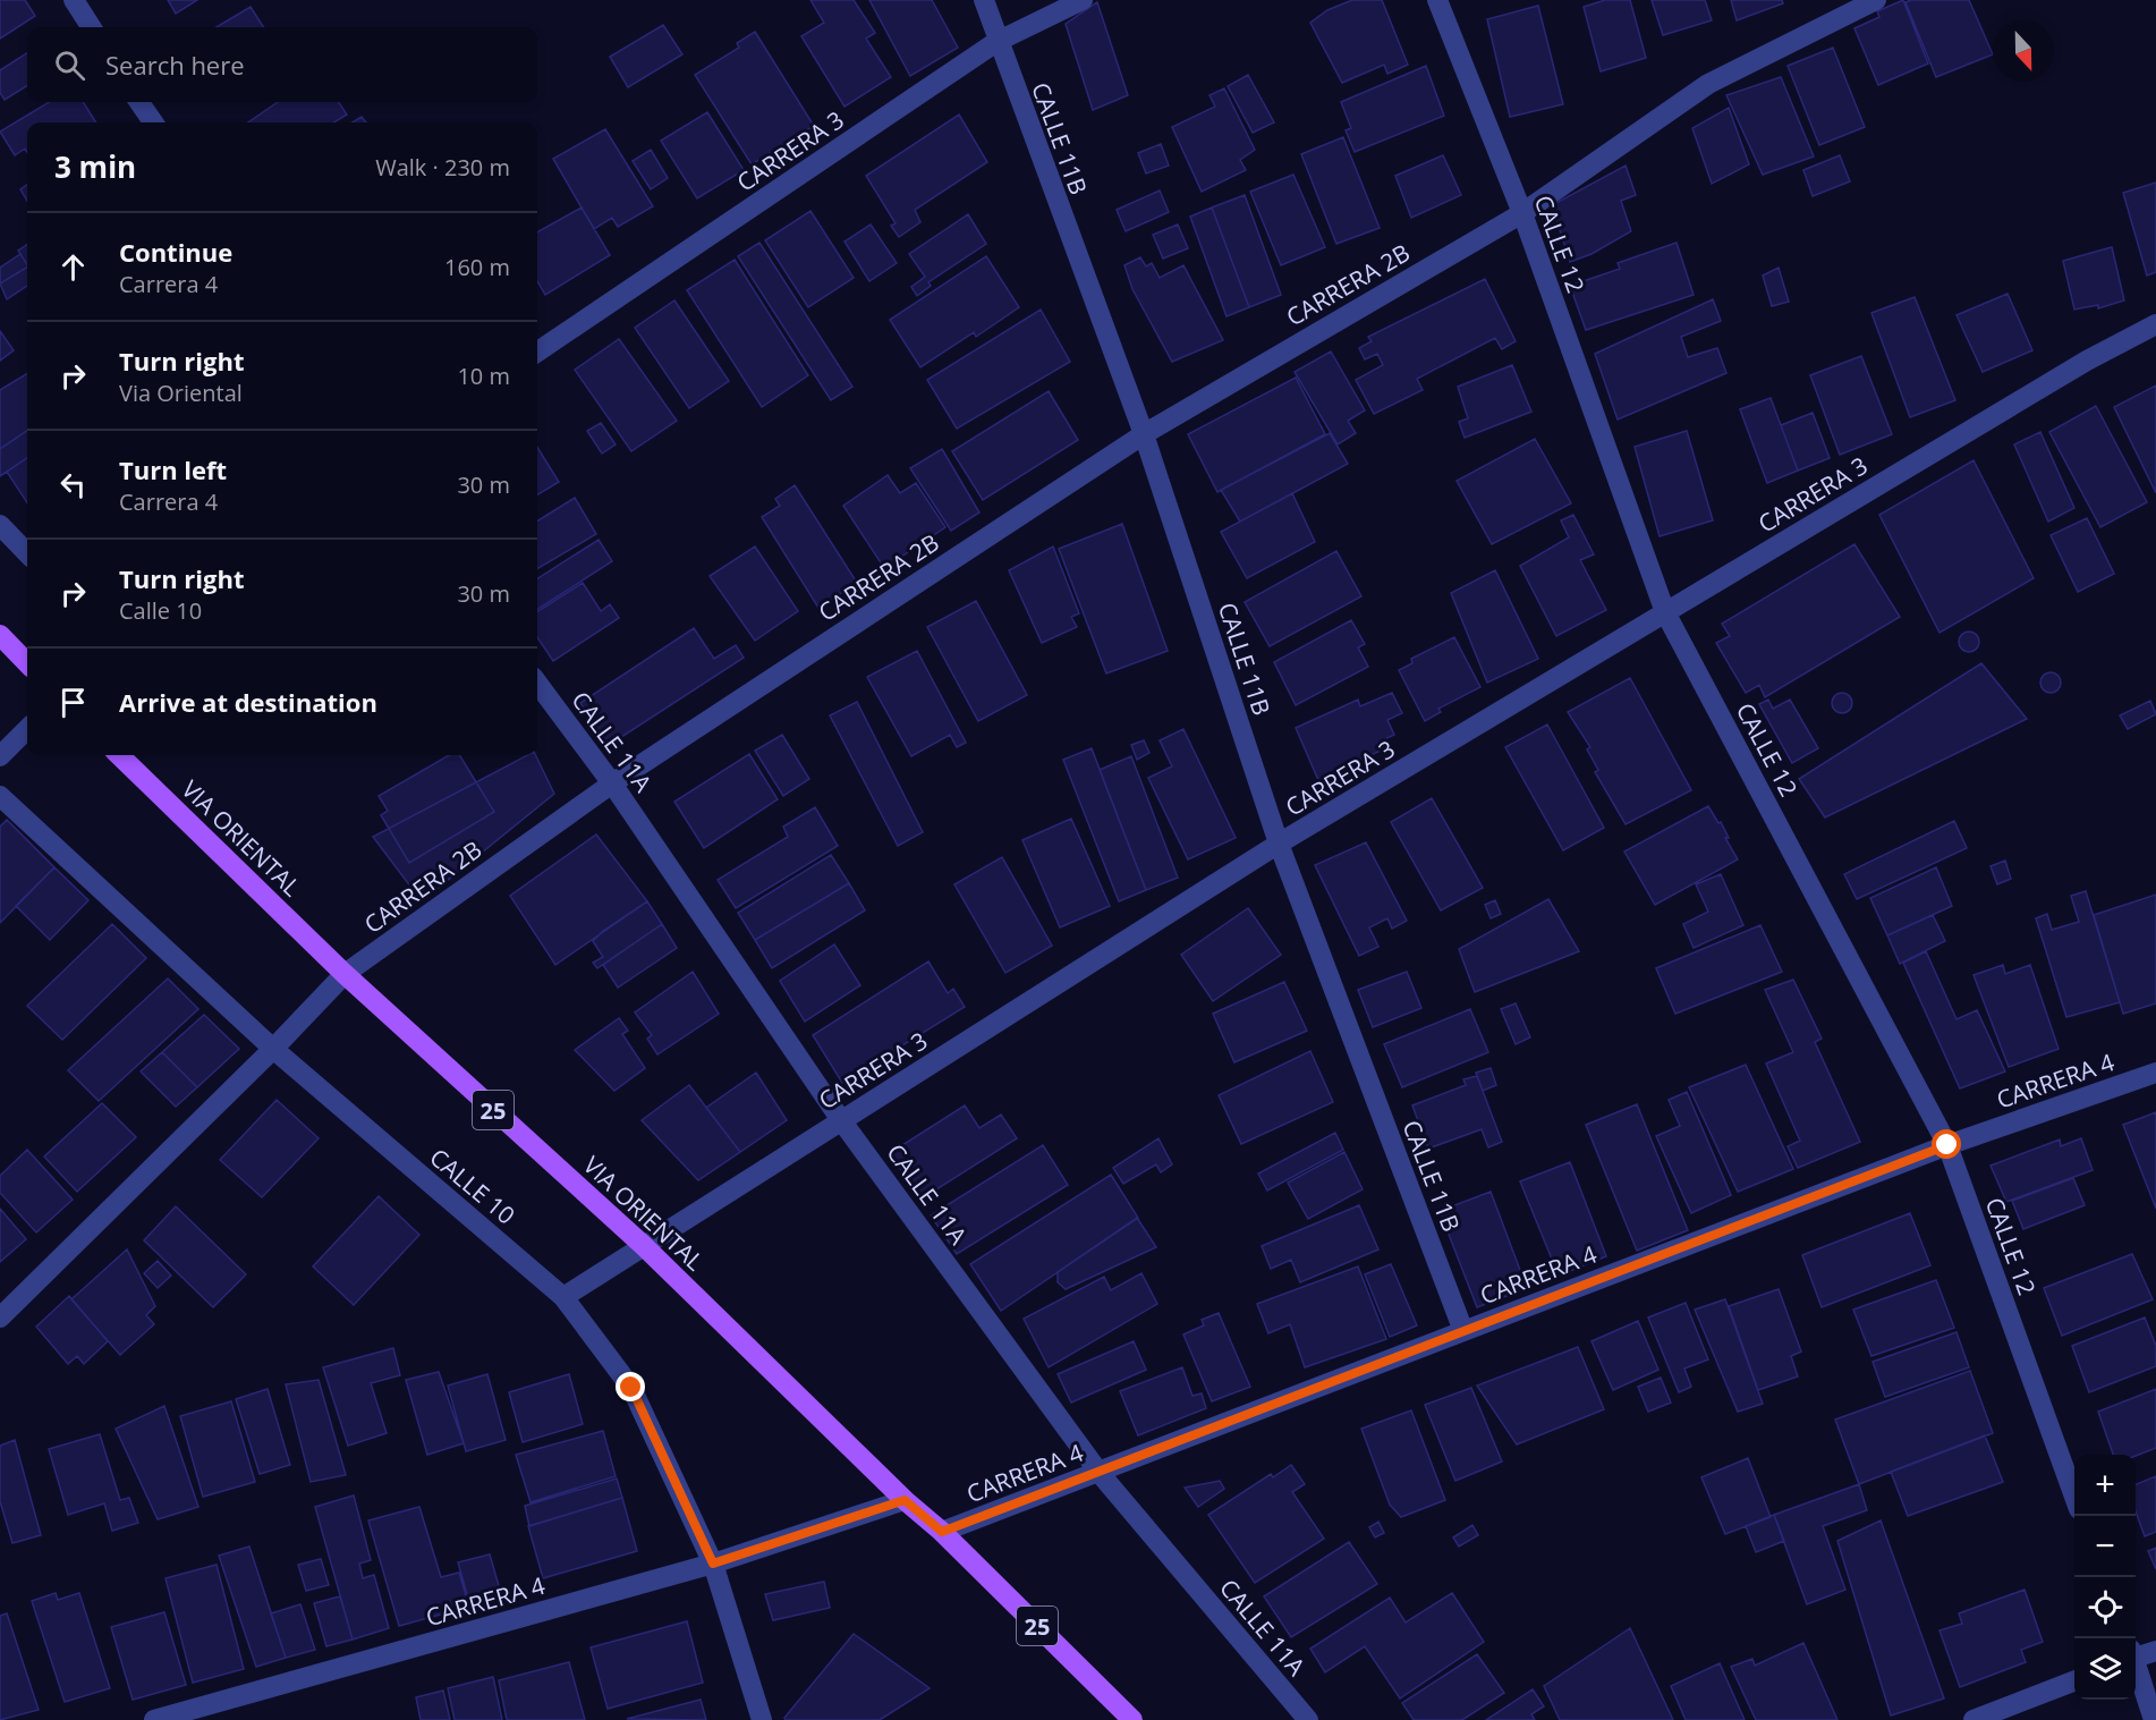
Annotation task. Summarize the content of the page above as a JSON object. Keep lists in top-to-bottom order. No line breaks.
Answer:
{"streets":{"main road":["VIA ORIENTAL","25"],"street":["CALLE 11B","CARRERA 3","CALLE 12","CARRERA 2B","CALLE 11A","CARRERA 4","CALLE 10"]},"crossings":[["CALLE 11B","CARRERA 3"],["CALLE 11B","CARRERA 2B"],["CALLE 11B","CARRERA 4"],["CARRERA 3","CALLE 12"],["CARRERA 3","CALLE 11A"],["CARRERA 3","VIA ORIENTAL"],["CARRERA 3","CALLE 10"],["CALLE 12","CARRERA 2B"],["CALLE 12","CARRERA 4"],["CARRERA 2B","CALLE 11A"],["CARRERA 2B","VIA ORIENTAL"],["CARRERA 2B","CALLE 10"],["CALLE 11A","CARRERA 4"],["VIA ORIENTAL","CARRERA 4"],["CARRERA 4","CALLE 10"]],"north":"bottom","page":{"search":"Search here","heading":["3 min","Walk · 230 m"],"list":[["Continue","Carrera 4","160 m"],["Turn right","Via Oriental","10 m"],["Turn left","Carrera 4","30 m"],["Turn right","Calle 10","30 m"],"Arrive at destination"],"map_buttons":["+","−"]}}
